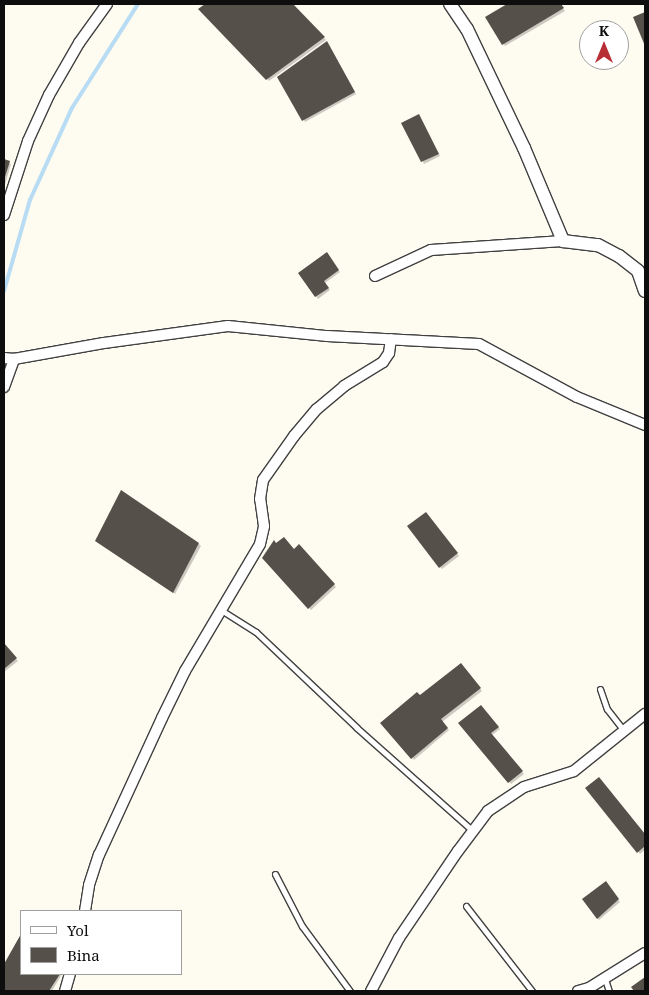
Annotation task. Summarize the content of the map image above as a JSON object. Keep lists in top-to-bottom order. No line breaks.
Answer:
{"legend":["Yol","Bina"],"north":"top"}
